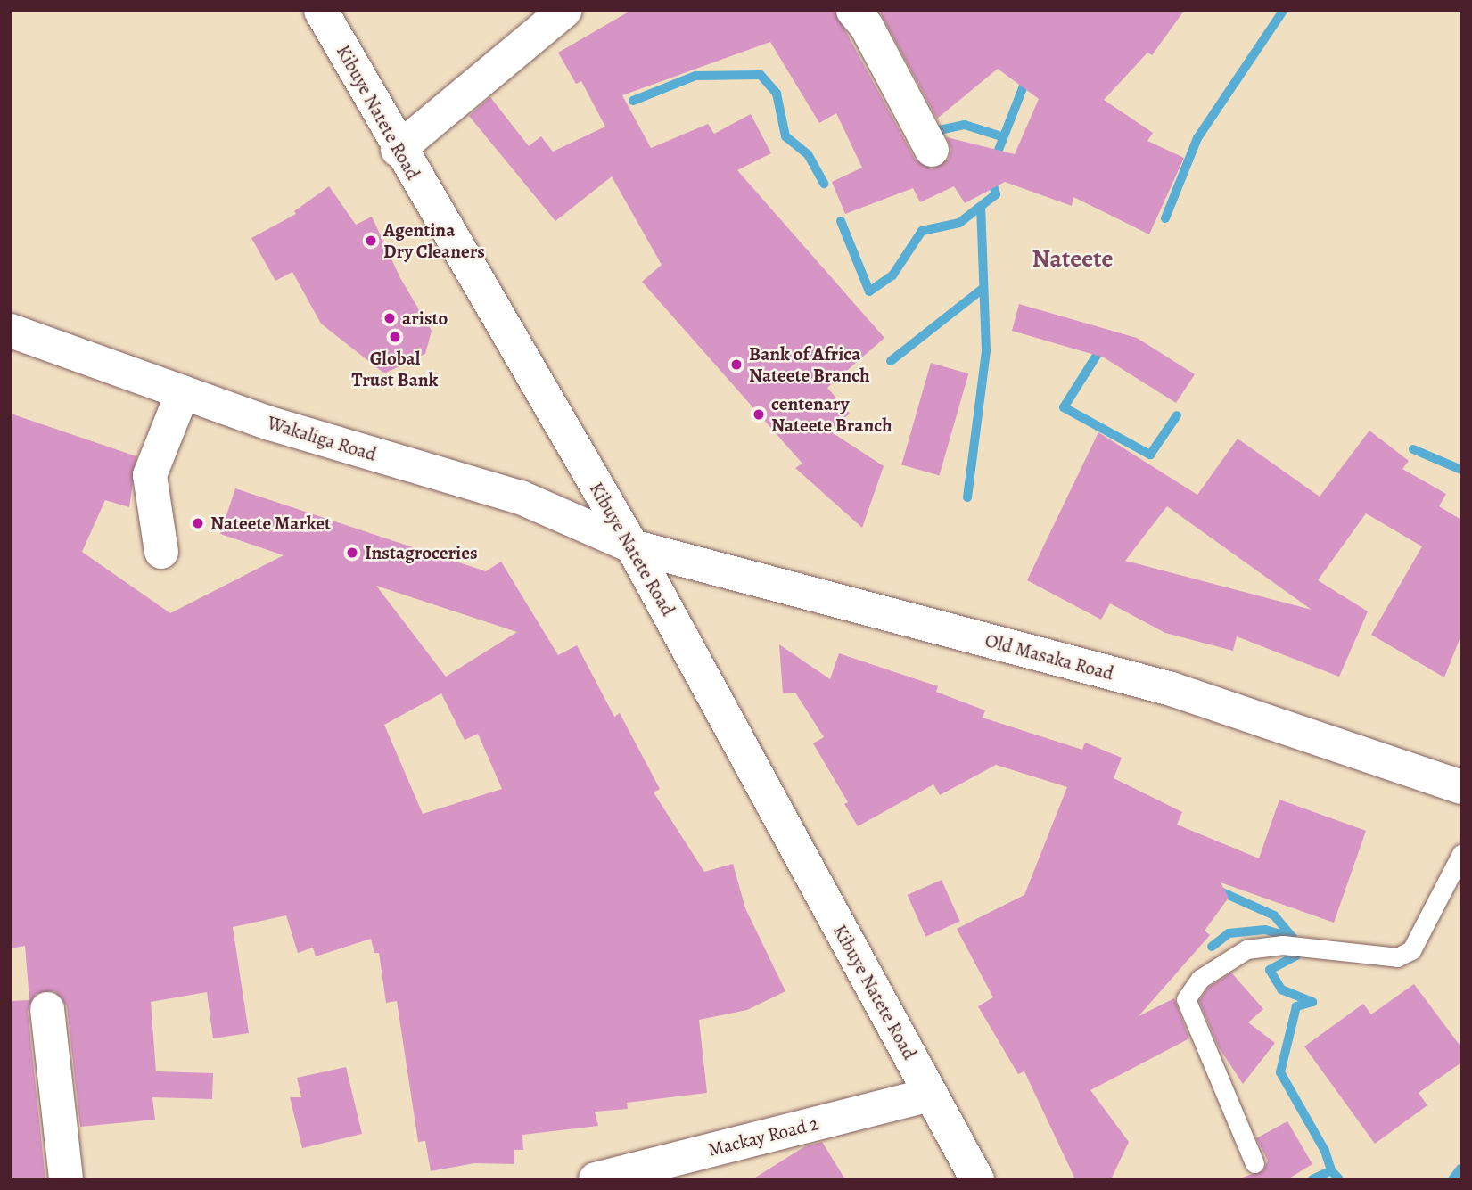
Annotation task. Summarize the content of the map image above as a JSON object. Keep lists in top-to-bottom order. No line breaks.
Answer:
{"streets":{"main road":["Kibuye Natete Road","Wakaliga Road","Old Masaka Road","Mackay Road 2"]},"crossings":[["Kibuye Natete Road","Wakaliga Road"],["Kibuye Natete Road","Old Masaka Road"],["Kibuye Natete Road","Mackay Road 2"],["Wakaliga Road","Old Masaka Road"]],"districts":["Nateete"],"places":["Agentina Dry Cleaners","aristo","Global Trust Bank","Bank of Africa Nateete Branch","centenary Nateete Branch","Nateete Market","Instagroceries"]}
